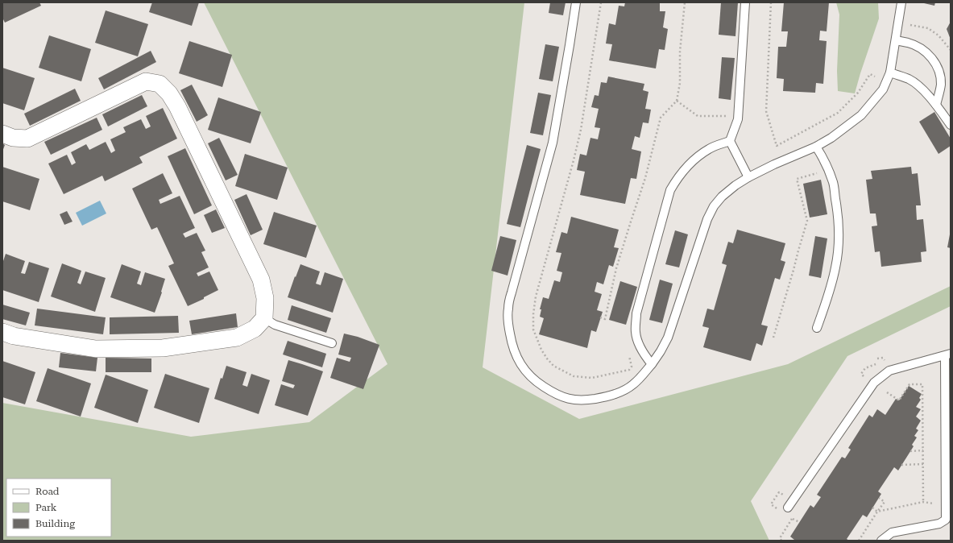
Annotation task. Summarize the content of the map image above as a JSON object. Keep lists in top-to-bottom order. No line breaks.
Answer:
{"legend":["Road","Park","Building"]}
